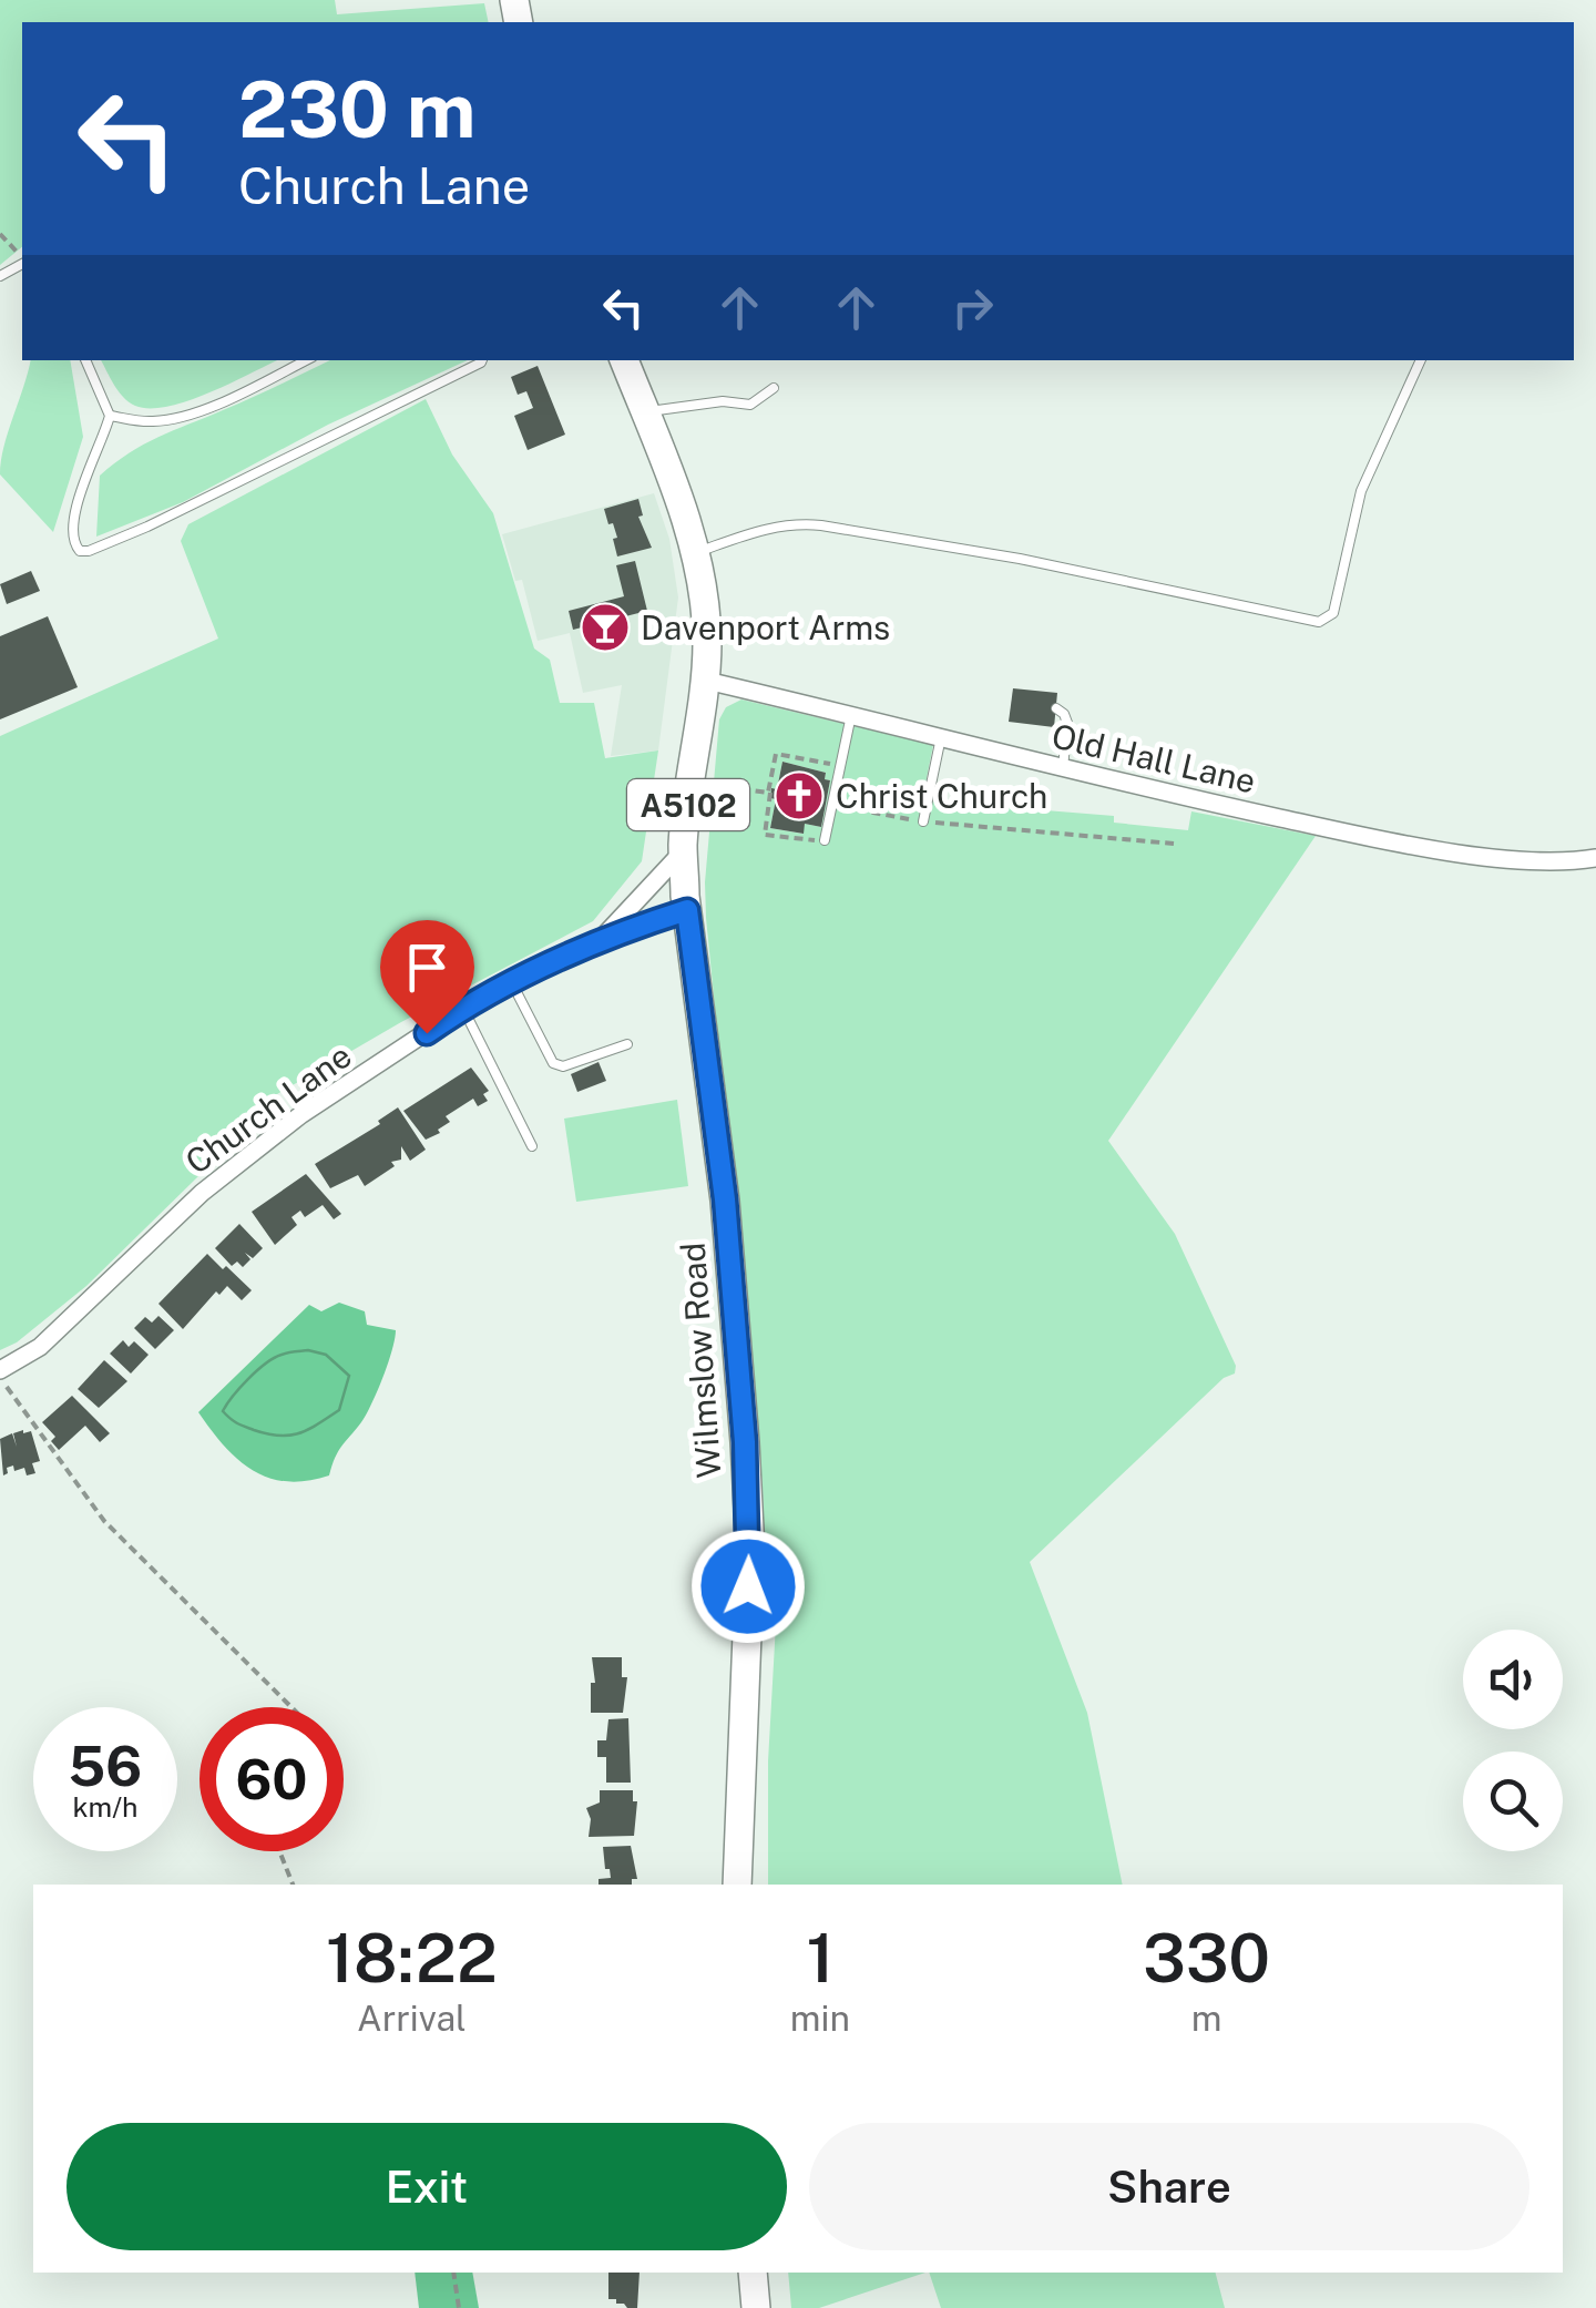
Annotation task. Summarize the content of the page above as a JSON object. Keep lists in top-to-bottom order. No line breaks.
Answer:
{"streets":{"main road":["A5102","Wilmslow Road"],"street":["Old Hall Lane","Church Lane"]},"crossings":[["Old Hall Lane","A5102"],["A5102","Church Lane"],["A5102","Wilmslow Road"],["Church Lane","Wilmslow Road"]],"places":{"bar":["Davenport Arms"],"church":["Christ Church"]},"page":{"turn":["230 m","Church Lane"],"speed":"56 km/h","limit":"60","eta":["18:22","Arrival","1","min","330","m"],"buttons":["Exit","Share"]}}
